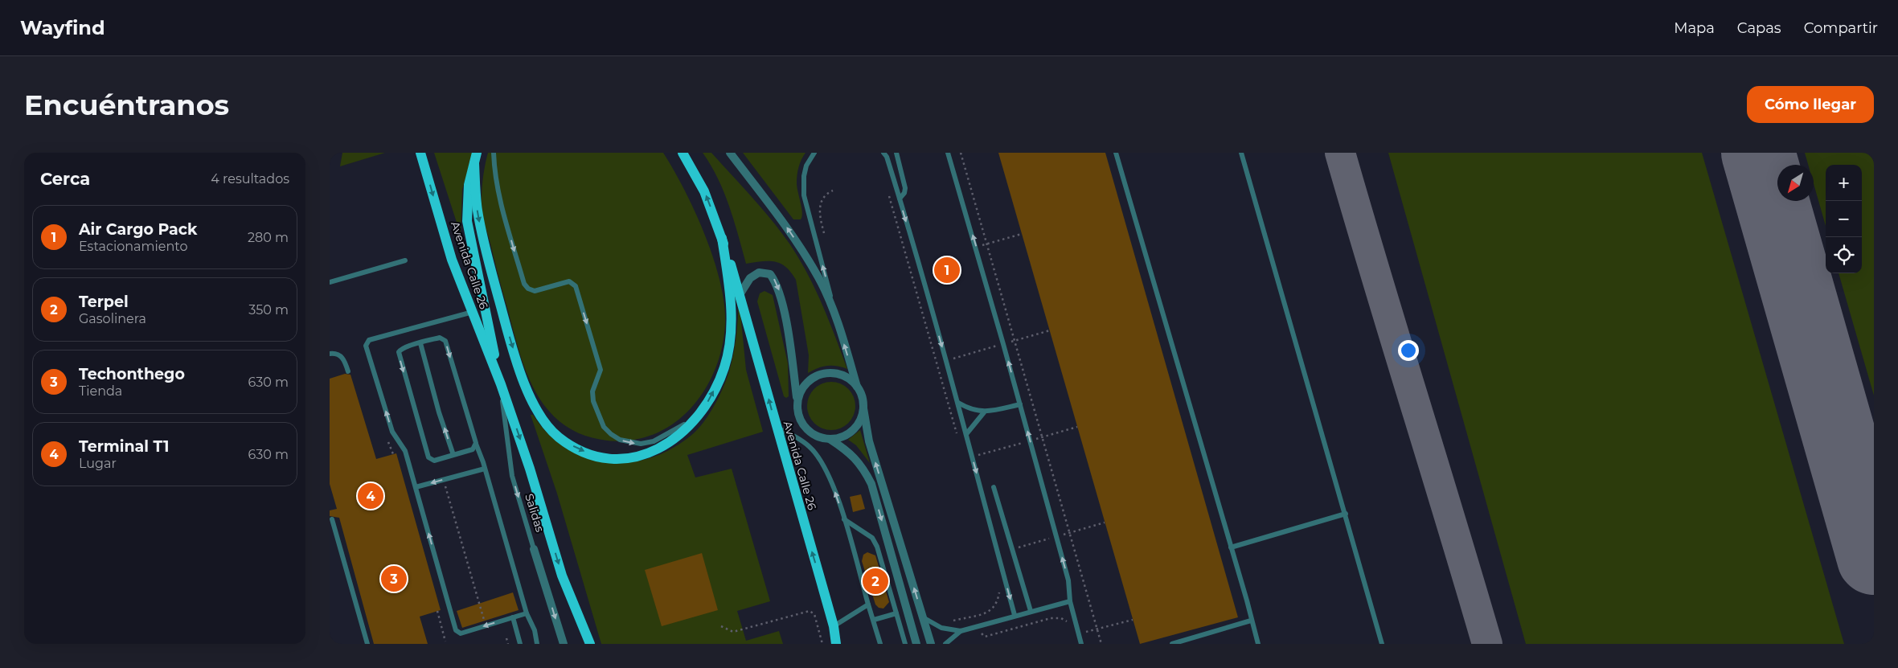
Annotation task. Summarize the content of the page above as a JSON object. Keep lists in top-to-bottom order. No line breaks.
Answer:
{"streets":{"main road":["Avenida Calle 26"],"street":["Salidas"]},"crossings":[["Avenida Calle 26","Salidas"]],"north":"bottom left","page":{"header":"Wayfind","nav":["Mapa","Capas","Compartir"],"buttons":"Cómo llegar","title":"Encuéntranos","heading":["Cerca","4 resultados"],"map_buttons":["+","−"],"list":[{"mark":"1","name":"Air Cargo Pack","note":"Estacionamiento","value":"280 m"},{"mark":"2","name":"Terpel","note":"Gasolinera","value":"350 m"},{"mark":"3","name":"Techonthego","note":"Tienda","value":"630 m"},{"mark":"4","name":"Terminal T1","note":"Lugar","value":"630 m"}],"pins":["1","4","3","2"]}}
